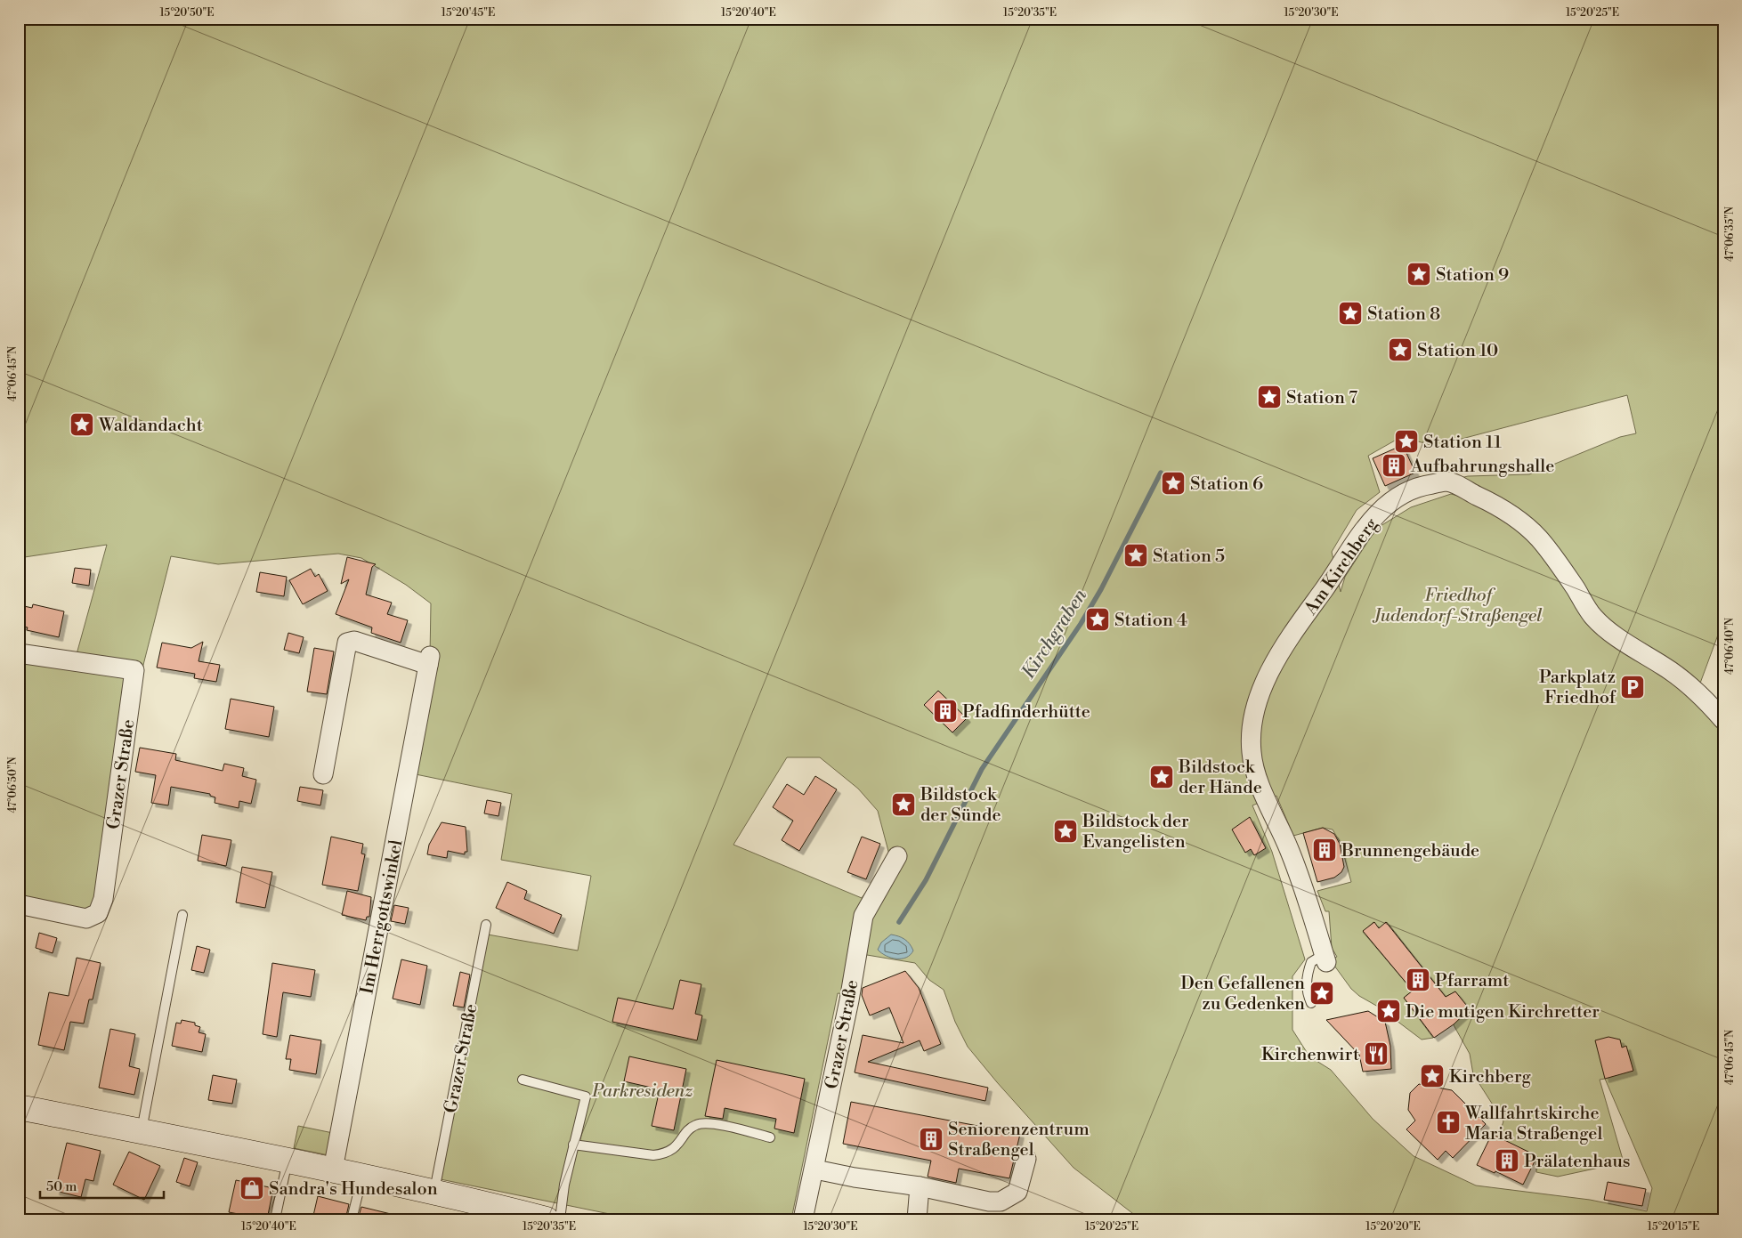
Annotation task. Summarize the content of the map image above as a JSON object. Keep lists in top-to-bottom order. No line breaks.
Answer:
{"streets":{"street":["Am Kirchberg","Grazer Straße","Im Herrgottswinkel"]},"water":["Kirchgraben"],"parks":["Friedhof Judendorf-Straßengel","Parkresidenz"],"places":{"place":["Station 9","Station 8","Station 10","Station 7","Waldandacht","Station 11","Station 6","Station 5","Station 4","Bildstock der Hände","Bildstock der Sünde","Bildstock der Evangelisten","Den Gefallenen zu Gedenken","Die mutigen Kirchretter","Kirchberg"],"building":["Aufbahrungshalle","Pfadfinderhütte","Brunnengebäude","Pfarramt","Seniorenzentrum Straßengel","Prälatenhaus"],"parking":["Parkplatz Friedhof"],"restaurant":["Kirchenwirt"],"church":["Wallfahrtskirche Maria Straßengel"],"shop":["Sandra's Hundesalon"]},"scale_bar":"50 m","coordinates":["15°20'50\"E","15°20'45\"E","15°20'40\"E","15°20'35\"E","15°20'30\"E","15°20'25\"E","47°06'35\"N","47°06'45\"N","47°06'40\"N","47°06'50\"N","15°20'20\"E","15°20'15\"E"]}
